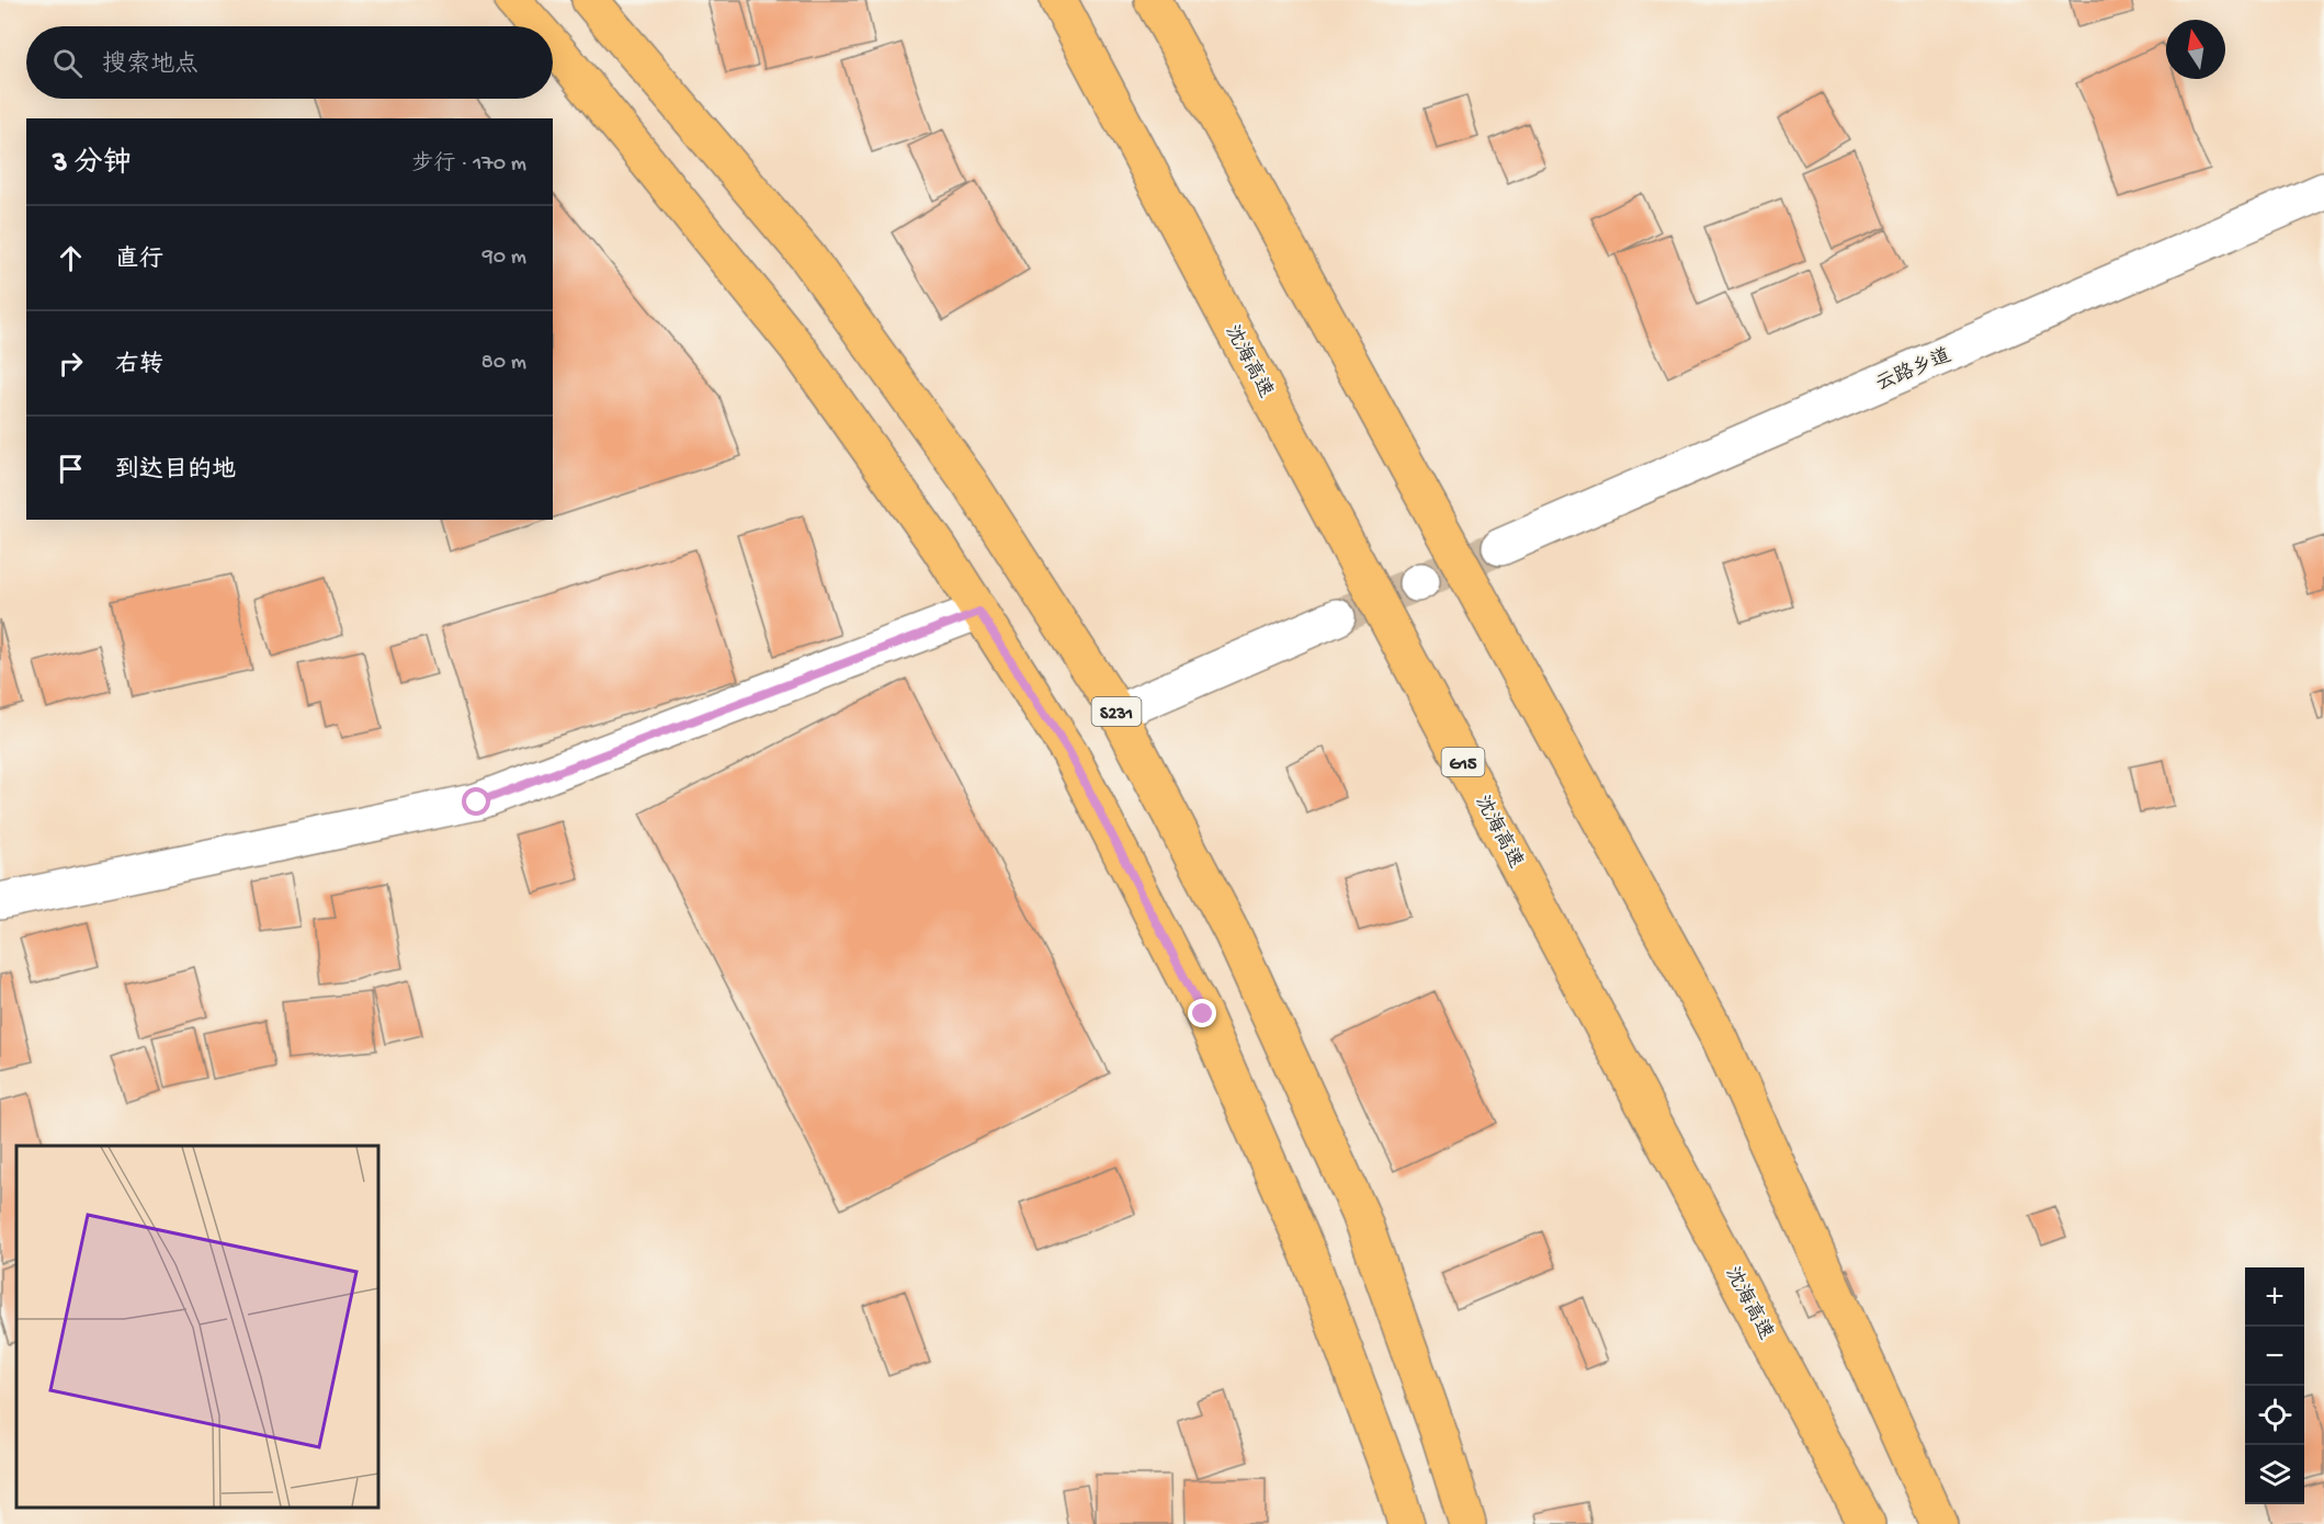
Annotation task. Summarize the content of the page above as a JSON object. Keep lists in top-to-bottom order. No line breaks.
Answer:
{"streets":{"main road":["沈海高速","S231","G15"],"street":["云路乡道"]},"north":"top","page":{"search":"搜索地点","heading":["3 分钟","步行 · 170 m"],"list":[["直行","90 m"],["右转","80 m"],"到达目的地"],"map_buttons":["+","−"]}}
